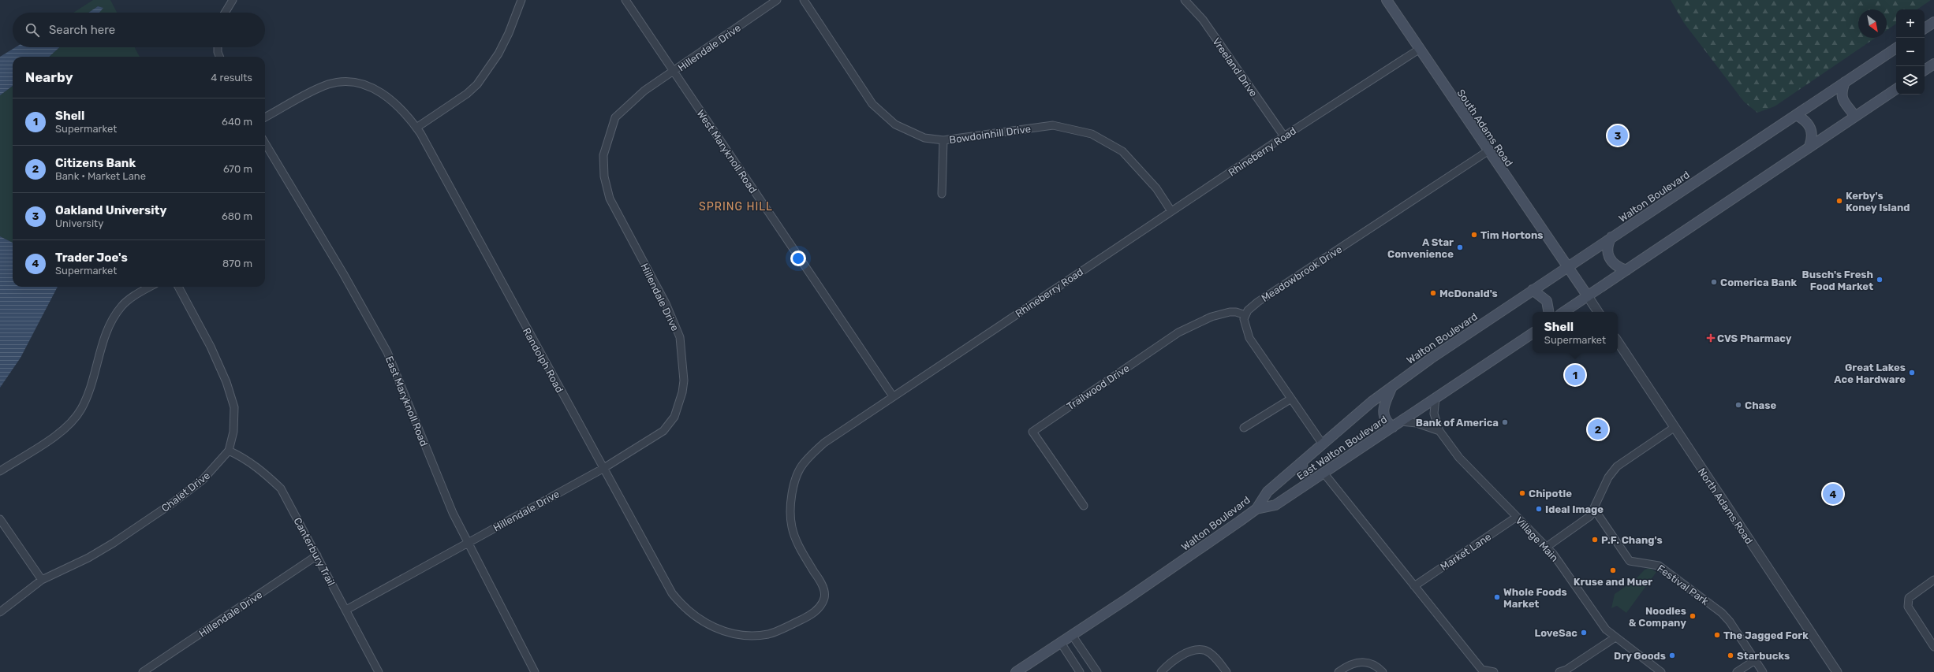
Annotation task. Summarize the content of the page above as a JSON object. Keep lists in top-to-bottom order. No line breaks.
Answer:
{"streets":{"main road":["South Adams Road","Walton Boulevard","East Walton Boulevard"],"street":["Hillendale Drive","Vreeland Drive","Bowdoinhill Drive","West Maryknoll Road","Rhineberry Road","Meadowbrook Drive","Randolph Road","Trailwood Drive","East Maryknoll Road","Chalet Drive","North Adams Road","Village Main","Canterbury Trail","Market Lane","Festival Park"]},"crossings":[["Hillendale Drive","West Maryknoll Road"],["Hillendale Drive","Randolph Road"],["Hillendale Drive","East Maryknoll Road"],["Hillendale Drive","Canterbury Trail"],["Vreeland Drive","Rhineberry Road"],["South Adams Road","Rhineberry Road"],["South Adams Road","Walton Boulevard"],["South Adams Road","Meadowbrook Drive"],["Bowdoinhill Drive","Rhineberry Road"],["West Maryknoll Road","Rhineberry Road"],["Rhineberry Road","Randolph Road"],["Walton Boulevard","East Walton Boulevard"],["Meadowbrook Drive","Trailwood Drive"],["East Walton Boulevard","Village Main"],["Chalet Drive","Canterbury Trail"],["Village Main","Market Lane"]],"districts":["SPRING HILL"],"places":{"other":["Kerby's Koney Island","Tim Hortons","A Star Convenience","Busch's Fresh Food Market","Comerica Bank","McDonald's","Great Lakes Ace Hardware","Chase","Bank of America","Chipotle","Ideal Image","P.F. Chang's","Kruse and Muer","Whole Foods Market","Noodles & Company","LoveSac","The Jagged Fork","Dry Goods","Starbucks"],"health":["CVS Pharmacy"]},"north":"bottom right","page":{"map_buttons":["+","−"],"search":"Search here","heading":["Nearby","4 results"],"list":[{"mark":"1","name":"Shell","note":"Supermarket","value":"640 m"},{"mark":"2","name":"Citizens Bank","note":"Bank · Market Lane","value":"670 m"},{"mark":"3","name":"Oakland University","note":"University","value":"680 m"},{"mark":"4","name":"Trader Joe's","note":"Supermarket","value":"870 m"}],"pins":["3","1","2","4"],"popup":["Shell","Supermarket"]}}
